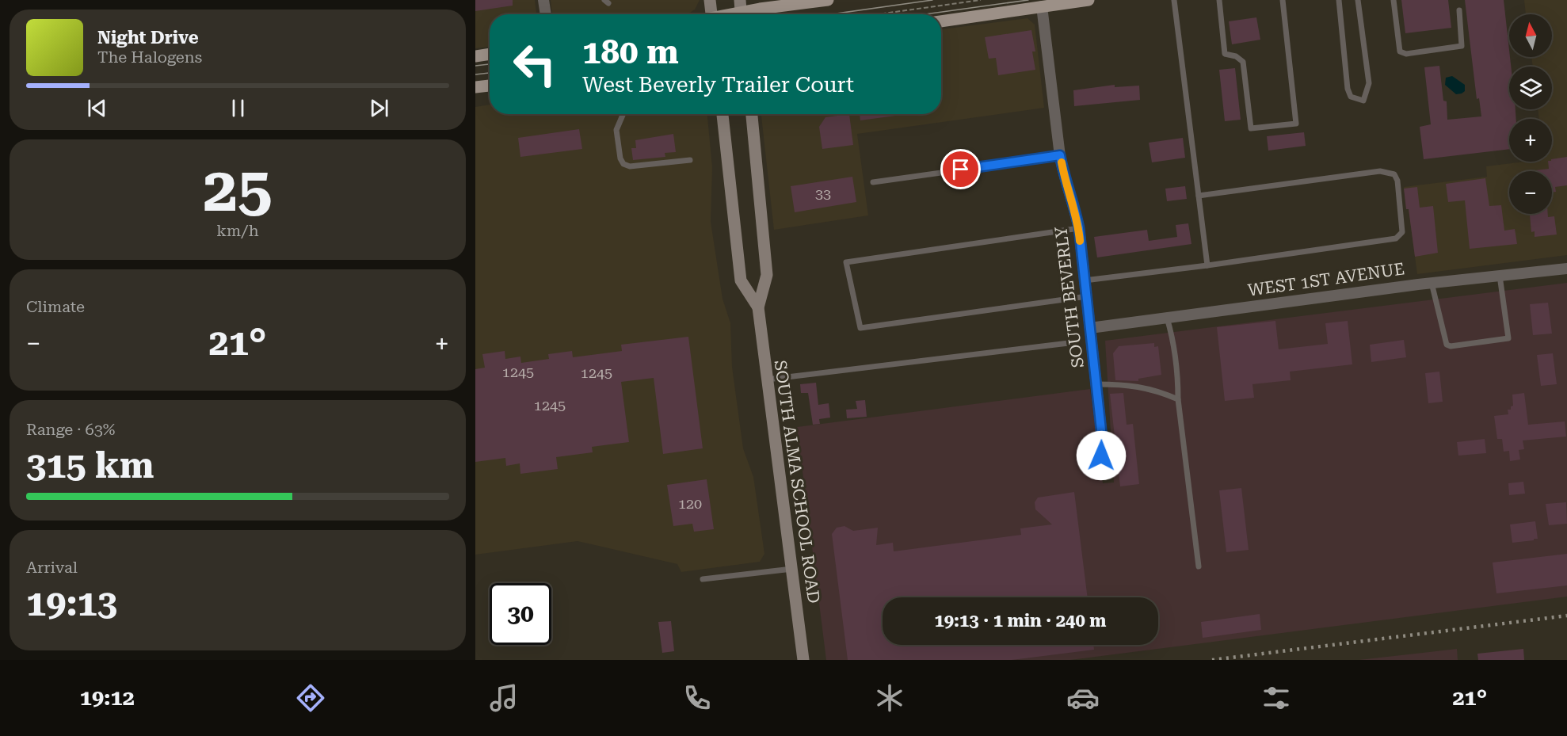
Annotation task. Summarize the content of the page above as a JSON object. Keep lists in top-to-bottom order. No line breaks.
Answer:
{"streets":{"main road":["SOUTH ALMA SCHOOL ROAD"],"street":["WEST 1ST AVENUE","SOUTH BEVERLY"]},"crossings":[["WEST 1ST AVENUE","SOUTH BEVERLY"]],"house_numbers":["33","1245","1245","1245","120"],"north":"top","page":{"map_buttons":["+","−"],"turn":["180 m","West Beverly Trailer Court"],"song":["Night Drive","The Halogens"],"tile":[["25","km/h"],"Climate",["Range · 63%","315 km"],["Arrival","19:13"]],"heat":["−","21°","+"],"limit":"30","trip":"19:13 · 1 min · 240 m","tabs":["19:12","21°"]}}
